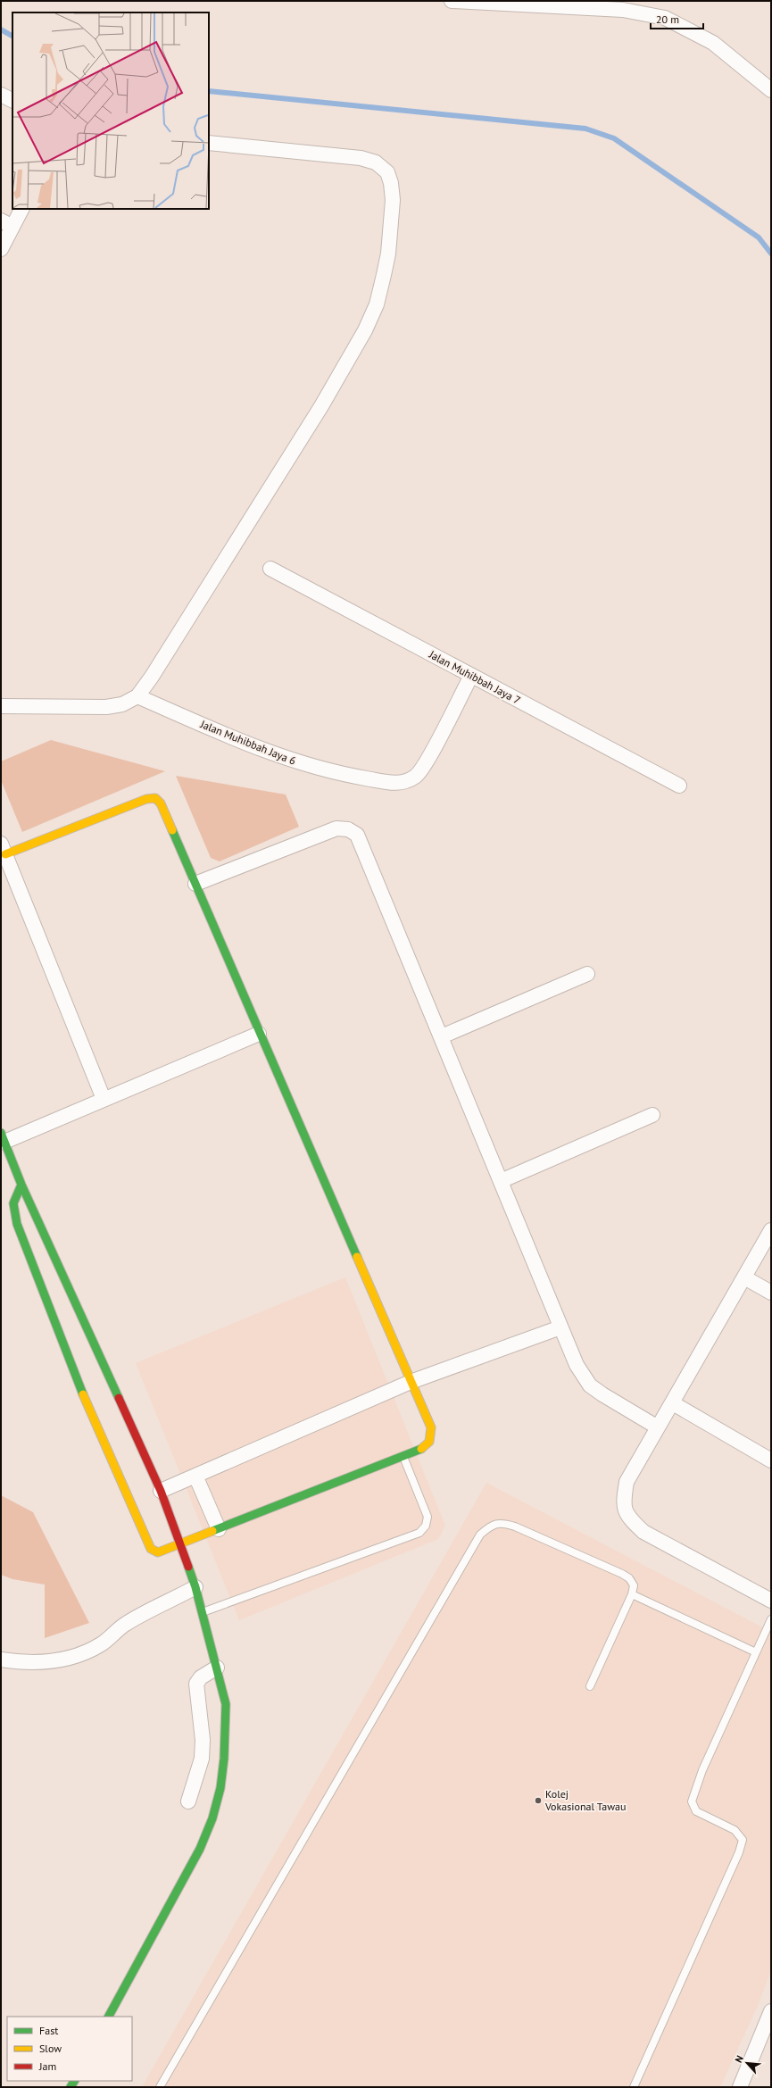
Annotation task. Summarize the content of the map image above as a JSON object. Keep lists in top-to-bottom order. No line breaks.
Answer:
{"streets":{"street":["Jalan Muhibbah Jaya 7","Jalan Muhibbah Jaya 6"]},"crossings":[["Jalan Muhibbah Jaya 7","Jalan Muhibbah Jaya 6"]],"places":["Kolej Vokasional Tawau"],"legend":["Fast","Slow","Jam"],"scale_bar":"20 m","north":"top left"}
